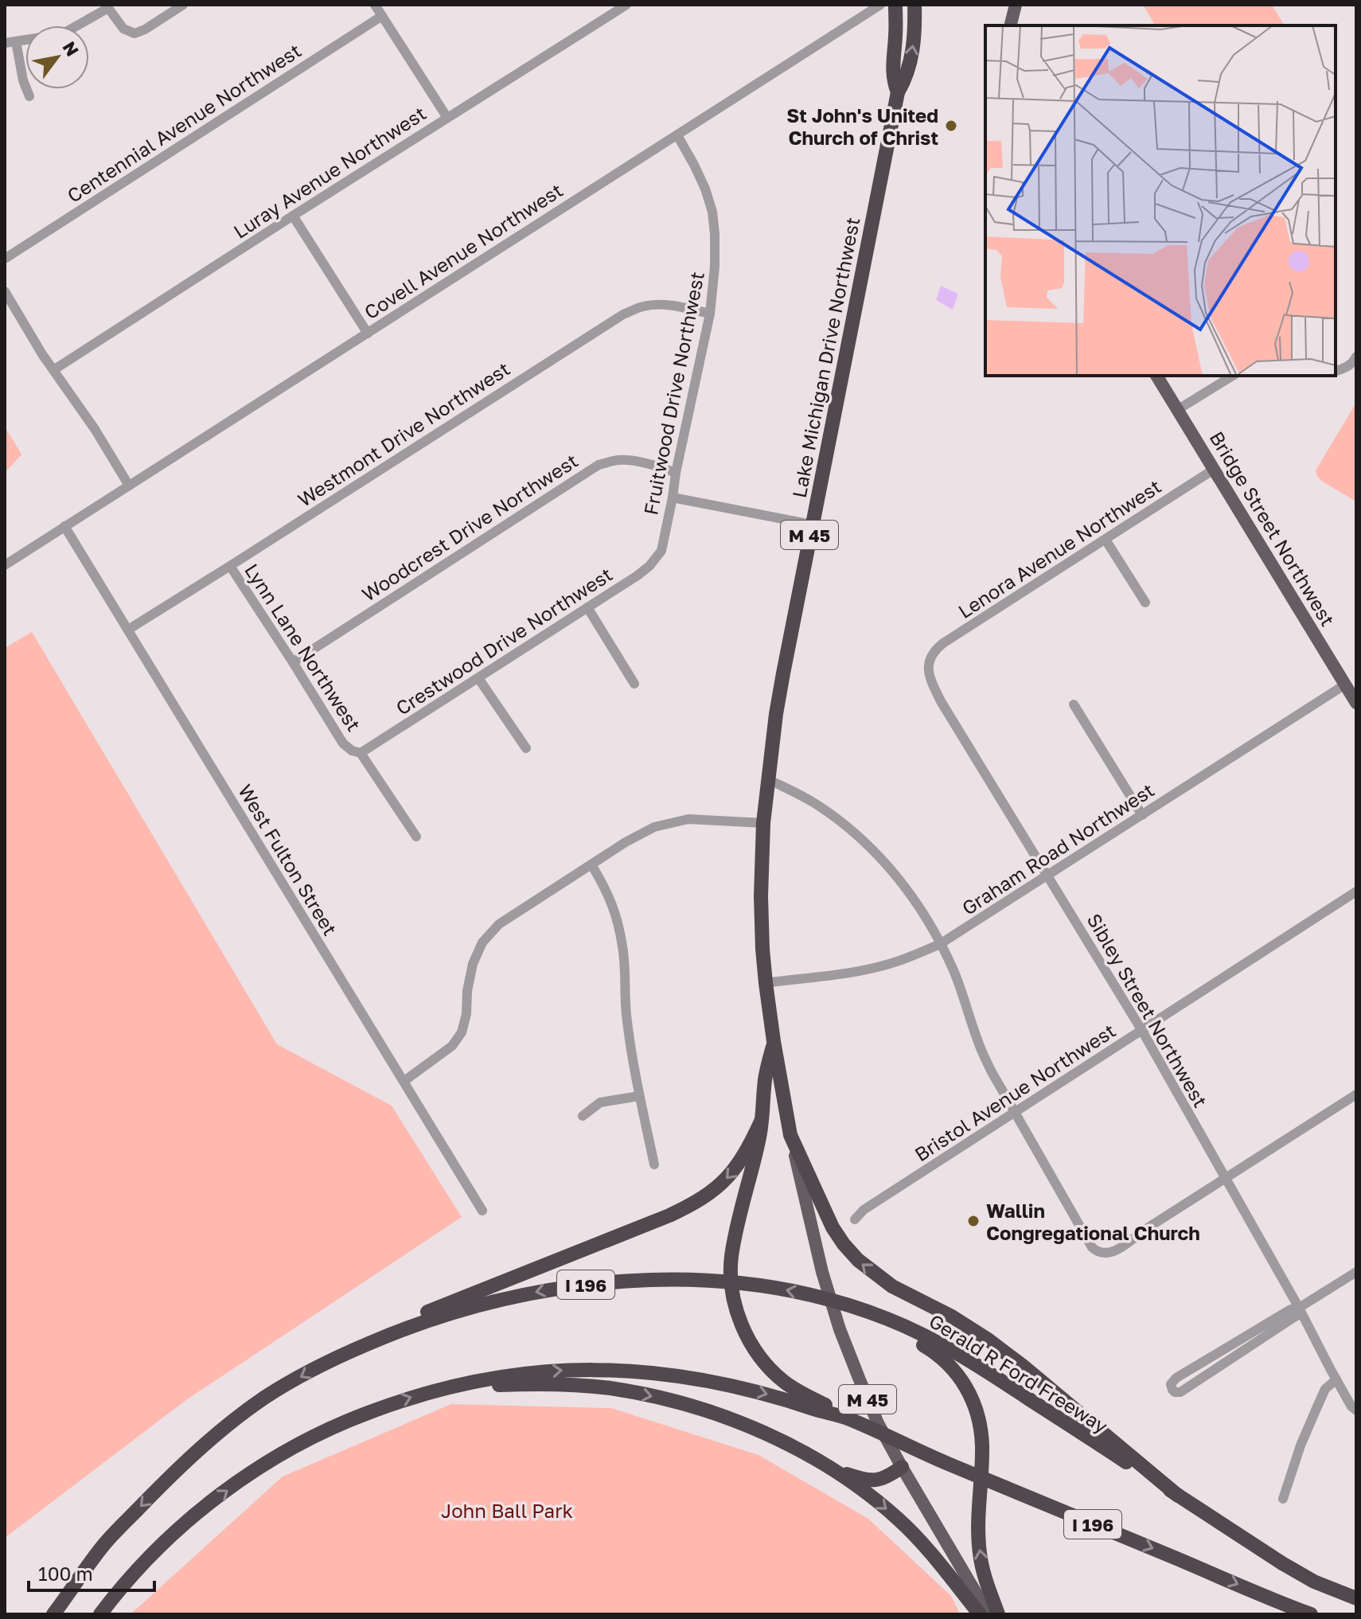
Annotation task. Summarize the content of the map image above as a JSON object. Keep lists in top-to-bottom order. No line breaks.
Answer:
{"streets":{"highway":["Lake Michigan Drive Northwest","M 45","I 196","Gerald R Ford Freeway"],"main road":["Bridge Street Northwest"],"street":["Centennial Avenue Northwest","Luray Avenue Northwest","Covell Avenue Northwest","Fruitwood Drive Northwest","Westmont Drive Northwest","Woodcrest Drive Northwest","Lenora Avenue Northwest","Crestwood Drive Northwest","Lynn Lane Northwest","Graham Road Northwest","West Fulton Street","Sibley Street Northwest","Bristol Avenue Northwest"]},"crossings":[["Covell Avenue Northwest","Fruitwood Drive Northwest"],["Covell Avenue Northwest","West Fulton Street"],["Lake Michigan Drive Northwest","Graham Road Northwest"],["Fruitwood Drive Northwest","Westmont Drive Northwest"],["Fruitwood Drive Northwest","Woodcrest Drive Northwest"],["Fruitwood Drive Northwest","Crestwood Drive Northwest"],["Westmont Drive Northwest","Lynn Lane Northwest"],["Westmont Drive Northwest","West Fulton Street"],["Woodcrest Drive Northwest","Lynn Lane Northwest"],["Bridge Street Northwest","Lenora Avenue Northwest"],["Bridge Street Northwest","Graham Road Northwest"],["Lenora Avenue Northwest","Sibley Street Northwest"],["Crestwood Drive Northwest","Lynn Lane Northwest"],["Graham Road Northwest","Sibley Street Northwest"],["Sibley Street Northwest","Bristol Avenue Northwest"]],"parks":["John Ball Park"],"places":["St John's United Church of Christ","Wallin Congregational Church"],"scale_bar":"100 m","north":"top right"}
